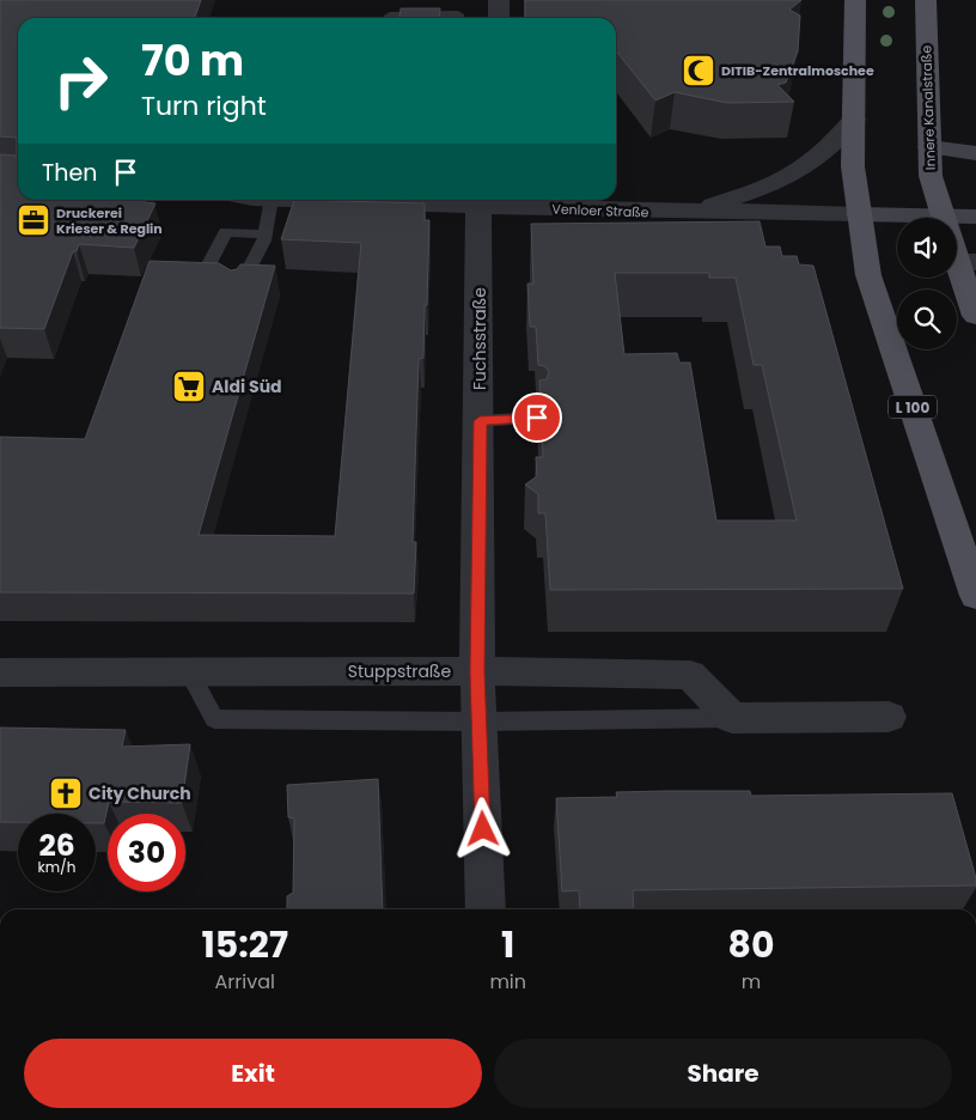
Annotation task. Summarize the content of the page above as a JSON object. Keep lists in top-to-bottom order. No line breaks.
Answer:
{"streets":{"main road":["Innere Kanalstraße","L 100"],"street":["Venloer Straße","Fuchsstraße","Stuppstraße"]},"crossings":[["Innere Kanalstraße","Venloer Straße"],["Venloer Straße","Fuchsstraße"],["Venloer Straße","L 100"],["Fuchsstraße","Stuppstraße"]],"places":{"mosque":["DITIB-Zentralmoschee"],"office":["Druckerei Krieser & Reglin"],"supermarket":["Aldi Süd"],"church":["City Church"]},"page":{"turn":["70 m","Turn right"],"then":"Then","speed":"26 km/h","limit":"30","eta":["15:27","Arrival","1","min","80","m"],"buttons":["Exit","Share"]}}
